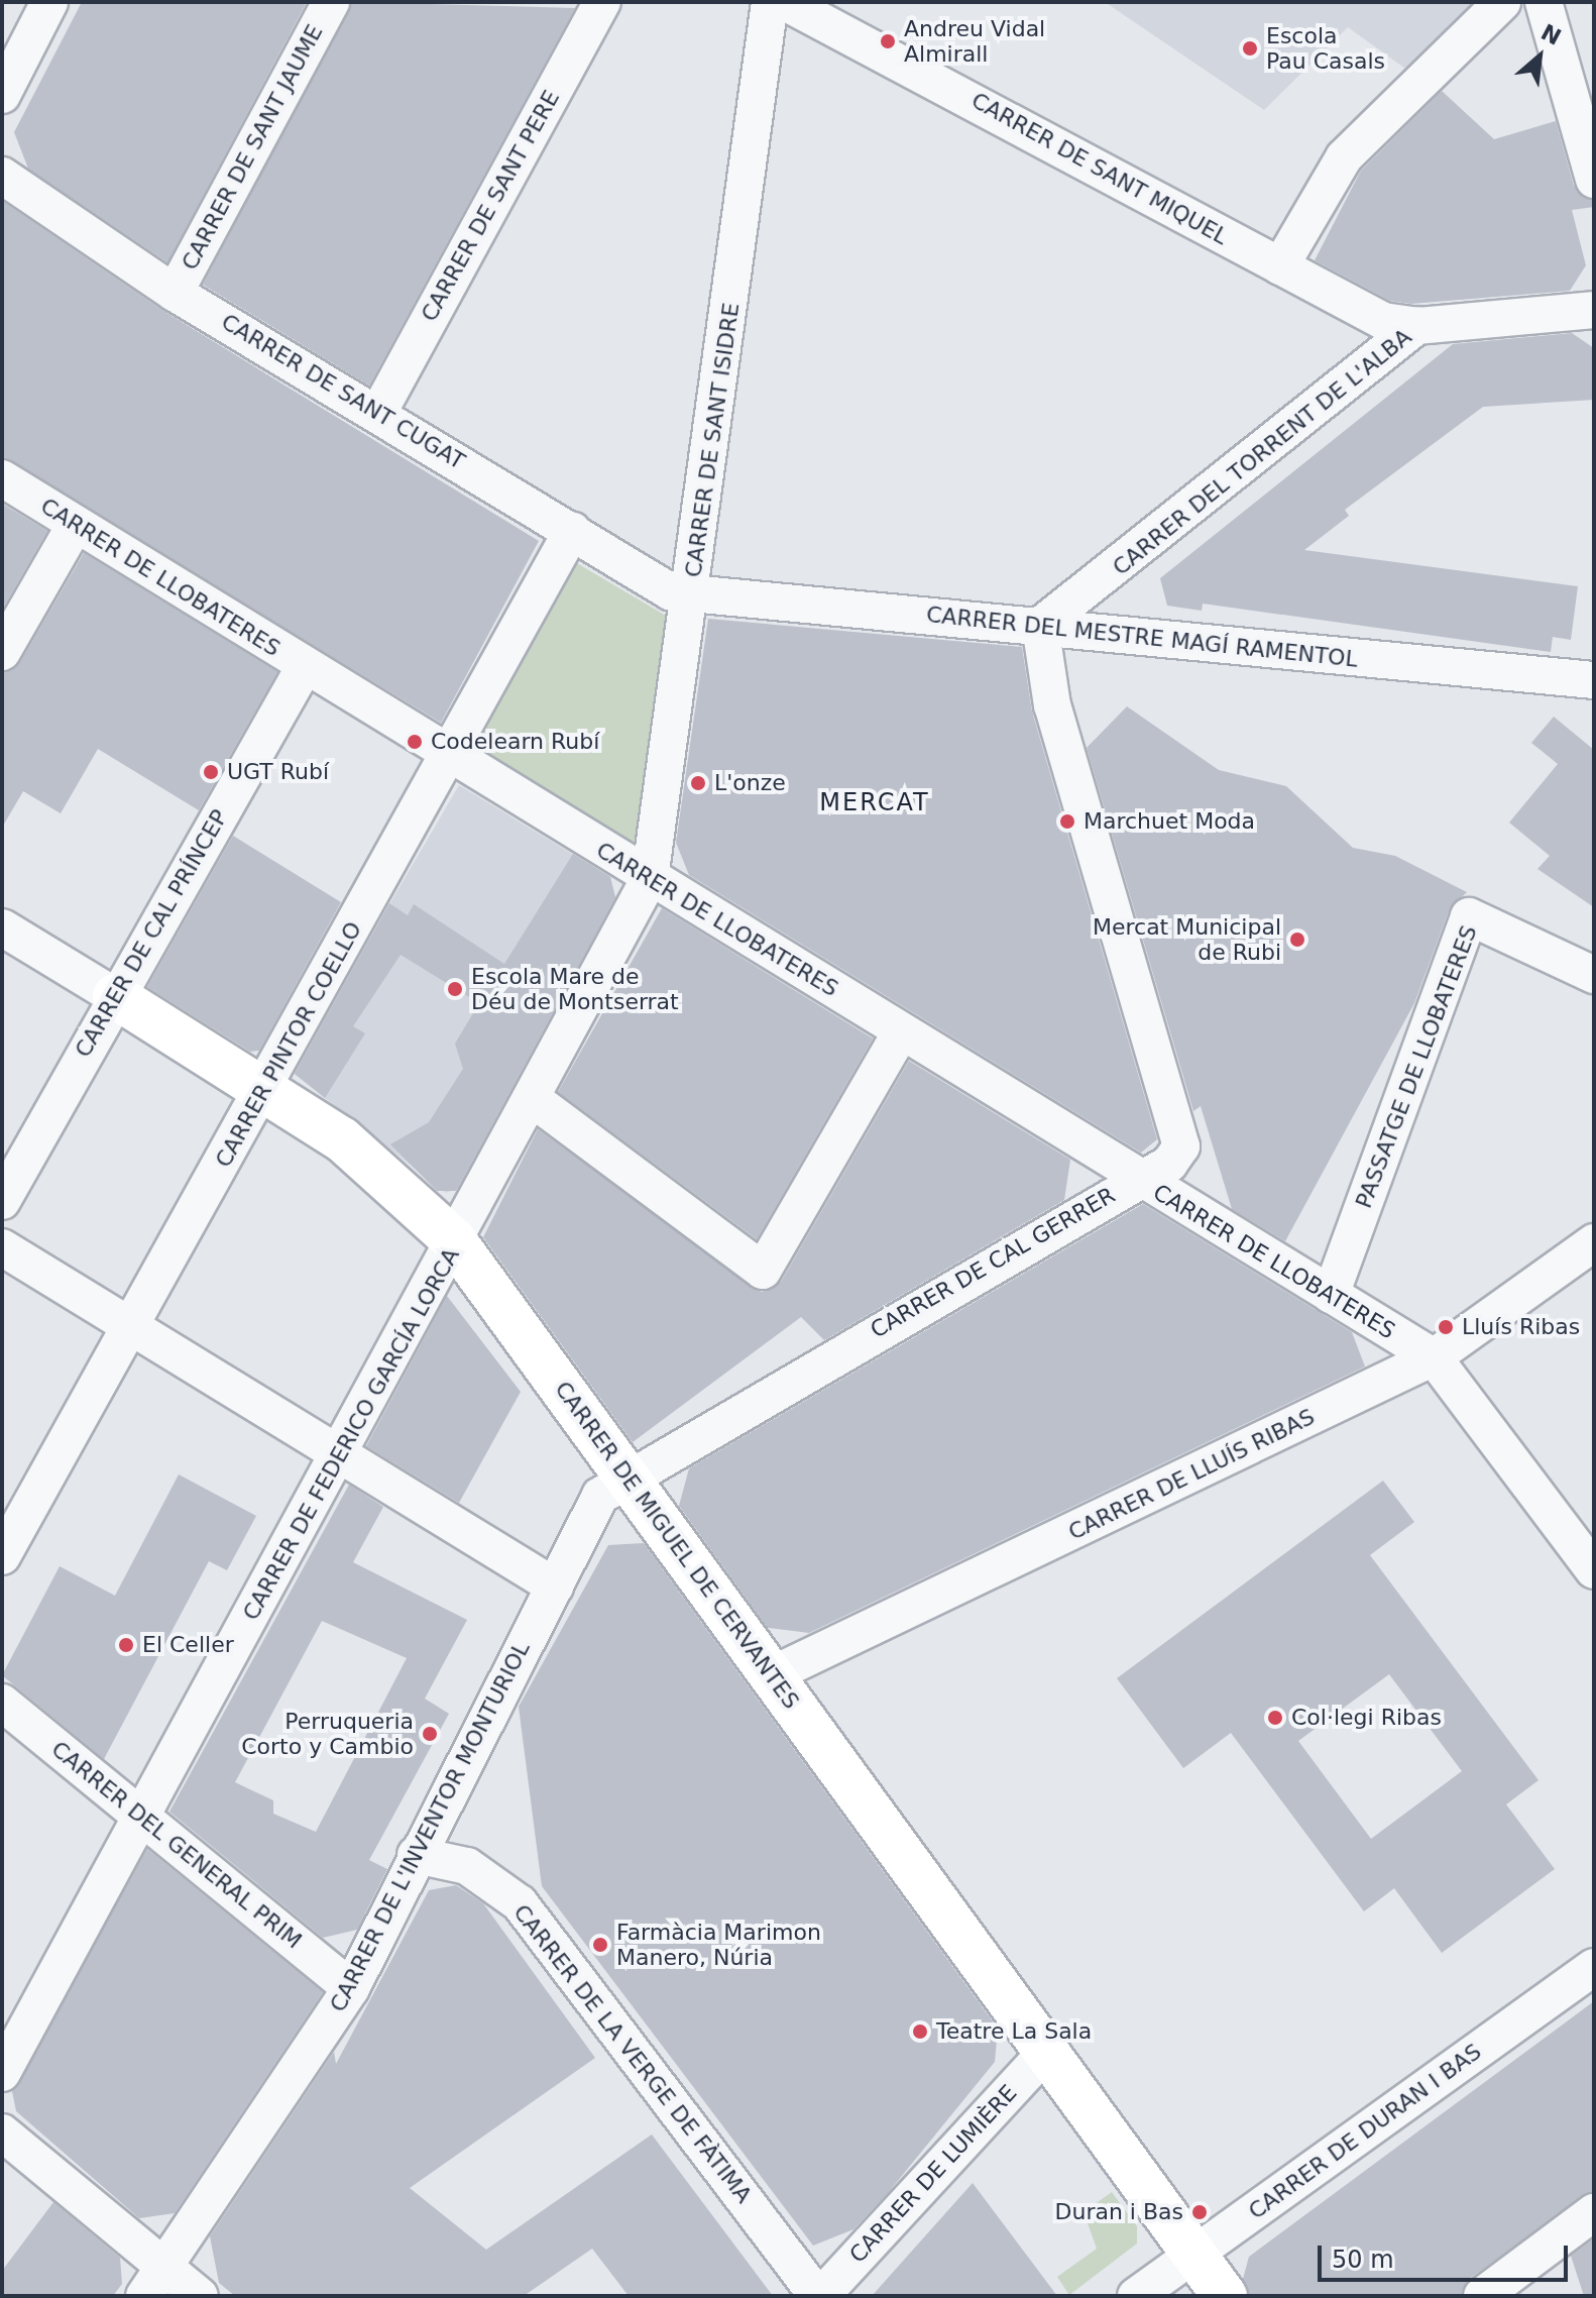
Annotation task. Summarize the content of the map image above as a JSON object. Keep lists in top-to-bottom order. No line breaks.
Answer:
{"streets":{"street":["CARRER DE SANT JAUME","CARRER DE SANT MIQUEL","CARRER DE SANT PERE","CARRER DE SANT CUGAT","CARRER DE SANT ISIDRE","CARRER DEL TORRENT DE L'ALBA","CARRER DE LLOBATERES","CARRER DEL MESTRE MAGÍ RAMENTOL","CARRER DE CAL PRÍNCEP","CARRER PINTOR COELLO","PASSATGE DE LLOBATERES","CARRER DE CAL GERRER","CARRER DE FEDERICO GARCÍA LORCA","CARRER DE LLUÍS RIBAS","CARRER DE MIGUEL DE CERVANTES","CARRER DE L'INVENTOR MONTURIOL","CARRER DEL GENERAL PRIM","CARRER DE LA VERGE DE FÀTIMA","CARRER DE DURAN I BAS","CARRER DE LUMIÈRE"]},"crossings":[["CARRER DE SANT JAUME","CARRER DE SANT CUGAT"],["CARRER DE SANT MIQUEL","CARRER DEL TORRENT DE L'ALBA"],["CARRER DE SANT PERE","CARRER DE SANT CUGAT"],["CARRER DE SANT CUGAT","CARRER DE SANT ISIDRE"],["CARRER DE SANT CUGAT","CARRER DEL MESTRE MAGÍ RAMENTOL"],["CARRER DE SANT CUGAT","CARRER PINTOR COELLO"],["CARRER DE SANT ISIDRE","CARRER DE LLOBATERES"],["CARRER DE SANT ISIDRE","CARRER DEL MESTRE MAGÍ RAMENTOL"],["CARRER DE SANT ISIDRE","CARRER DE FEDERICO GARCÍA LORCA"],["CARRER DEL TORRENT DE L'ALBA","CARRER DEL MESTRE MAGÍ RAMENTOL"],["CARRER DEL TORRENT DE L'ALBA","CARRER DE CAL GERRER"],["CARRER DE LLOBATERES","CARRER DE CAL PRÍNCEP"],["CARRER DE LLOBATERES","CARRER PINTOR COELLO"],["CARRER DE LLOBATERES","PASSATGE DE LLOBATERES"],["CARRER DE LLOBATERES","CARRER DE CAL GERRER"],["CARRER DE LLOBATERES","CARRER DE FEDERICO GARCÍA LORCA"],["CARRER DE LLOBATERES","CARRER DE LLUÍS RIBAS"],["CARRER DEL MESTRE MAGÍ RAMENTOL","CARRER DE CAL GERRER"],["CARRER DE CAL PRÍNCEP","CARRER DE MIGUEL DE CERVANTES"],["CARRER PINTOR COELLO","CARRER DE MIGUEL DE CERVANTES"],["CARRER DE CAL GERRER","CARRER DE MIGUEL DE CERVANTES"],["CARRER DE CAL GERRER","CARRER DE L'INVENTOR MONTURIOL"],["CARRER DE FEDERICO GARCÍA LORCA","CARRER DE MIGUEL DE CERVANTES"],["CARRER DE FEDERICO GARCÍA LORCA","CARRER DEL GENERAL PRIM"],["CARRER DE LLUÍS RIBAS","CARRER DE MIGUEL DE CERVANTES"],["CARRER DE MIGUEL DE CERVANTES","CARRER DE L'INVENTOR MONTURIOL"],["CARRER DE MIGUEL DE CERVANTES","CARRER DE DURAN I BAS"],["CARRER DE MIGUEL DE CERVANTES","CARRER DE LUMIÈRE"],["CARRER DE L'INVENTOR MONTURIOL","CARRER DEL GENERAL PRIM"],["CARRER DE L'INVENTOR MONTURIOL","CARRER DE LA VERGE DE FÀTIMA"],["CARRER DE LA VERGE DE FÀTIMA","CARRER DE LUMIÈRE"]],"districts":["MERCAT"],"places":["Andreu Vidal Almirall","Escola Pau Casals","Codelearn Rubí","UGT Rubí","L'onze","Marchuet Moda","Mercat Municipal de Rubi","Escola Mare de Déu de Montserrat","Lluís Ribas","El Celler","Col·legi Ribas","Perruqueria Corto y Cambio","Farmàcia Marimon Manero, Núria","Teatre La Sala","Duran i Bas"],"scale_bar":"50 m","north":"top right"}
